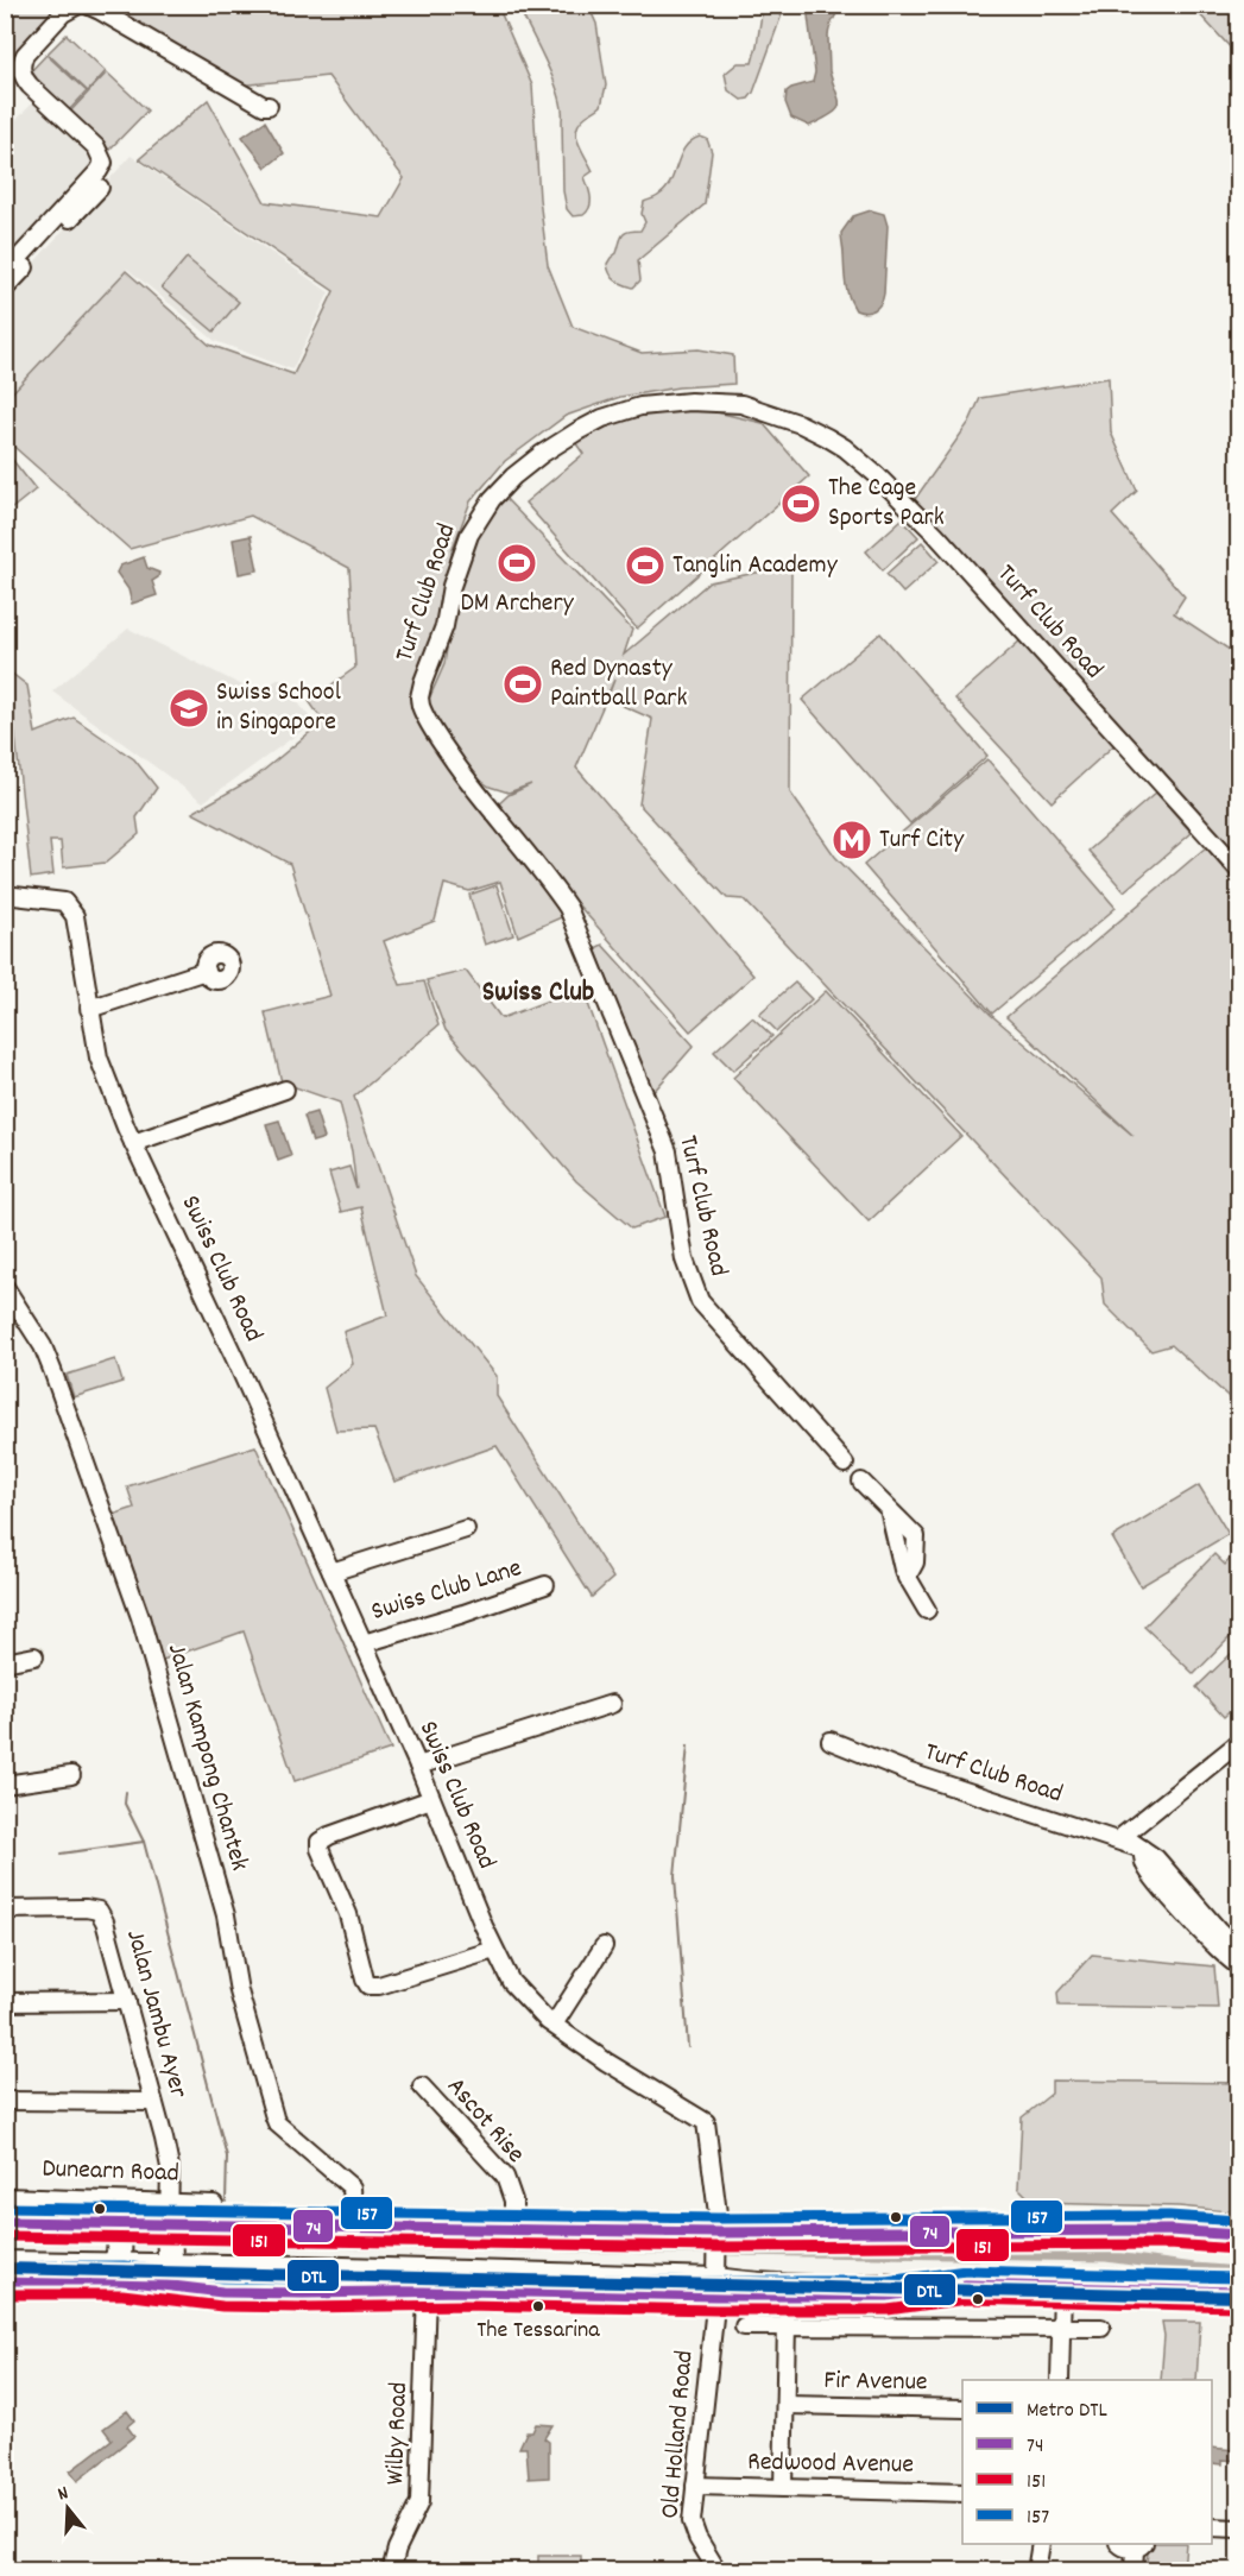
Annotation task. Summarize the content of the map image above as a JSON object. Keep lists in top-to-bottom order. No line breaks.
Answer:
{"streets":{"highway":["Dunearn Road"],"street":["Turf Club Road","Swiss Club Road","Swiss Club Lane","Jalan Kampong Chantek","Jalan Jambu Ayer","Ascot Rise","Fir Avenue","Wilby Road","Old Holland Road","Redwood Avenue"]},"crossings":[["Swiss Club Road","Swiss Club Lane"],["Swiss Club Road","Dunearn Road"],["Swiss Club Road","Old Holland Road"],["Jalan Kampong Chantek","Dunearn Road"],["Jalan Jambu Ayer","Dunearn Road"],["Ascot Rise","Dunearn Road"],["Dunearn Road","Old Holland Road"],["Old Holland Road","Redwood Avenue"]],"districts":["Swiss Club"],"places":{"sports":["The Cage Sports Park","DM Archery","Tanglin Academy","Red Dynasty Paintball Park"],"school or university":["Swiss School in Singapore"],"metro station":["Turf City"],"other":["The Tessarina"]},"lines":["transit line 157","transit line 74","transit line 151","metro line DTL"],"legend":["Metro DTL","74","151","157"],"north":"top"}
